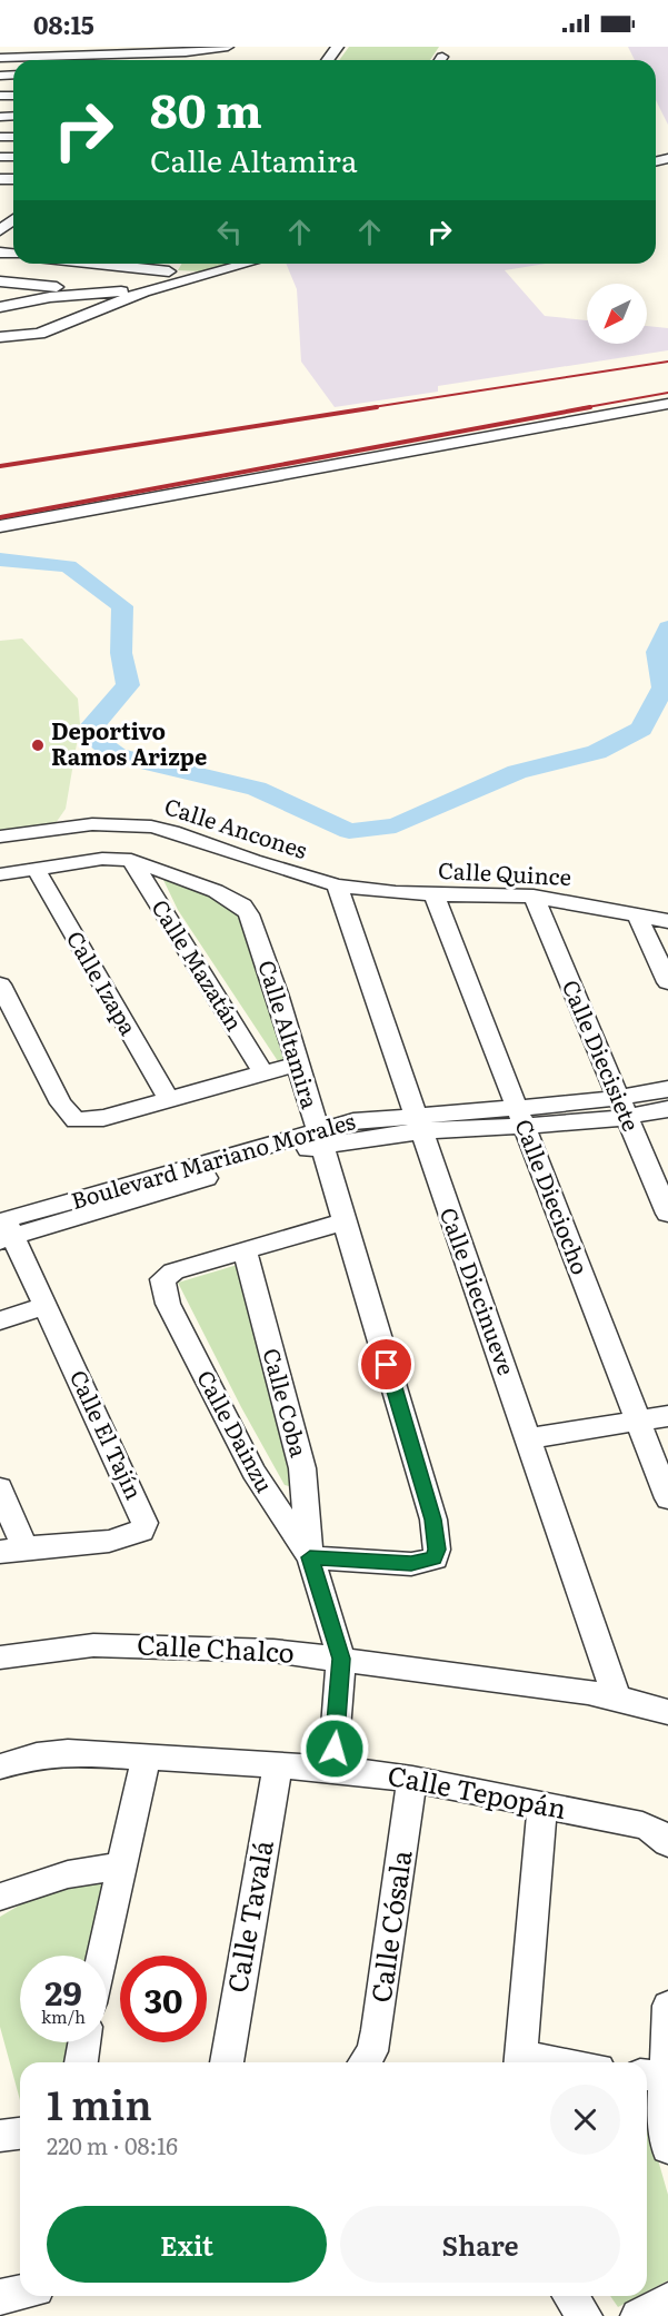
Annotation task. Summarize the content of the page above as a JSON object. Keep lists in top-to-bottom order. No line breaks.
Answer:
{"streets":{"street":["Calle Ancones","Calle Quince","Calle Mazatán","Calle Izapa","Calle Altamira","Calle Diecisiete","Boulevard Mariano Morales","Calle Dieciocho","Calle Diecinueve","Calle Coba","Calle Dainzu","Calle El Tajín","Calle Chalco","Calle Tepopán","Calle Tavalá","Calle Cósala"]},"crossings":[["Calle Ancones","Calle Quince"],["Calle Ancones","Calle Diecinueve"],["Calle Quince","Calle Diecisiete"],["Calle Quince","Calle Dieciocho"],["Calle Quince","Calle Diecinueve"],["Calle Mazatán","Calle Altamira"],["Calle Izapa","Calle Altamira"],["Calle Altamira","Boulevard Mariano Morales"],["Calle Altamira","Calle Coba"],["Calle Altamira","Calle Dainzu"],["Calle Diecisiete","Boulevard Mariano Morales"],["Boulevard Mariano Morales","Calle Dieciocho"],["Boulevard Mariano Morales","Calle Diecinueve"],["Boulevard Mariano Morales","Calle El Tajín"],["Calle Diecinueve","Calle Chalco"],["Calle Coba","Calle Dainzu"],["Calle Dainzu","Calle Chalco"],["Calle Dainzu","Calle Tepopán"],["Calle Tepopán","Calle Tavalá"],["Calle Tepopán","Calle Cósala"]],"places":["Deportivo Ramos Arizpe"],"north":"bottom left","page":{"status":"08:15","turn":["80 m","Calle Altamira"],"speed":"29 km/h","limit":"30","heading":["1 min","220 m · 08:16"],"buttons":["Exit","Share"]}}
